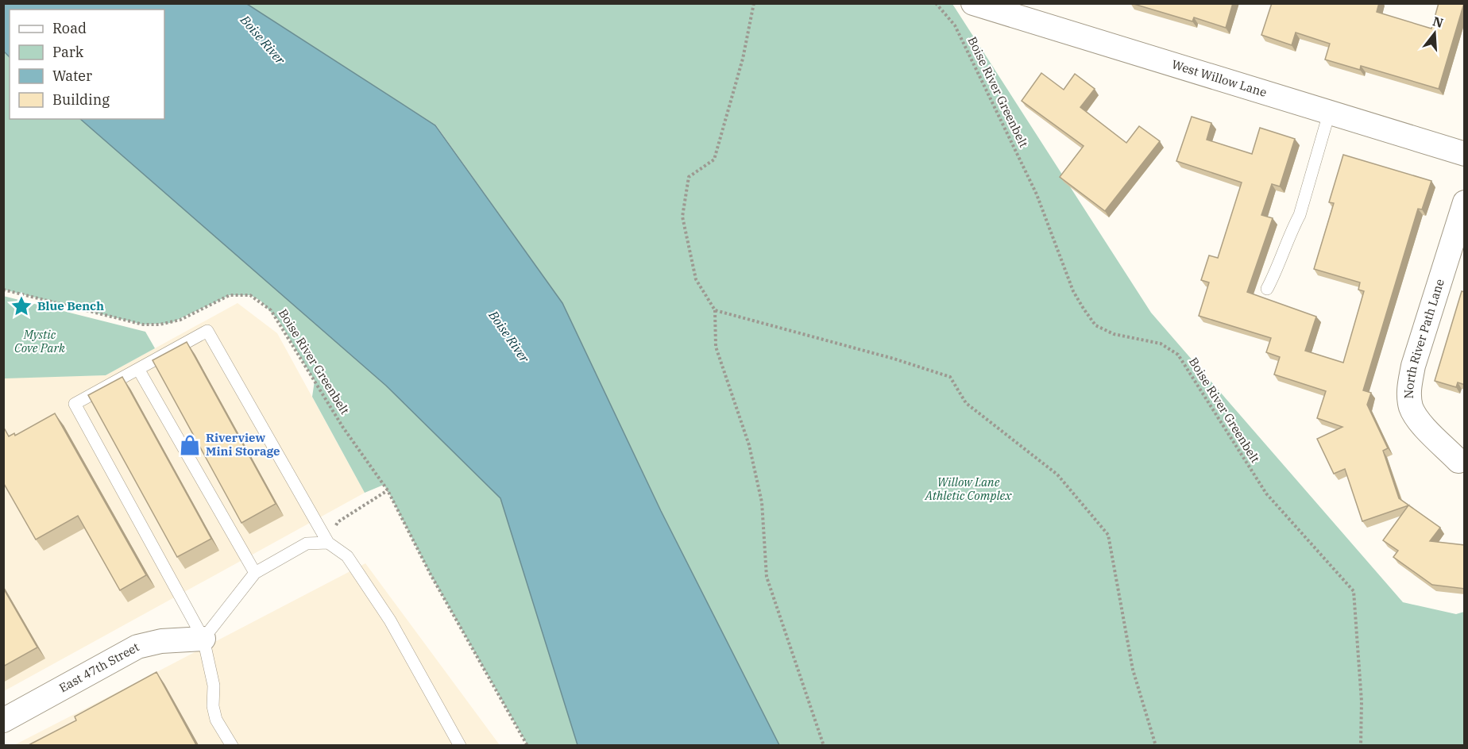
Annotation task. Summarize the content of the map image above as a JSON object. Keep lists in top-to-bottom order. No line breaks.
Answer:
{"streets":{"street":["West Willow Lane","North River Path Lane","East 47th Street"],"path":["Boise River Greenbelt"]},"water":["Boise River"],"parks":["Mystic Cove Park","Willow Lane Athletic Complex"],"places":{"place":["Blue Bench"],"shop":["Riverview Mini Storage"]},"legend":["Road","Park","Water","Building"],"north":"top"}
